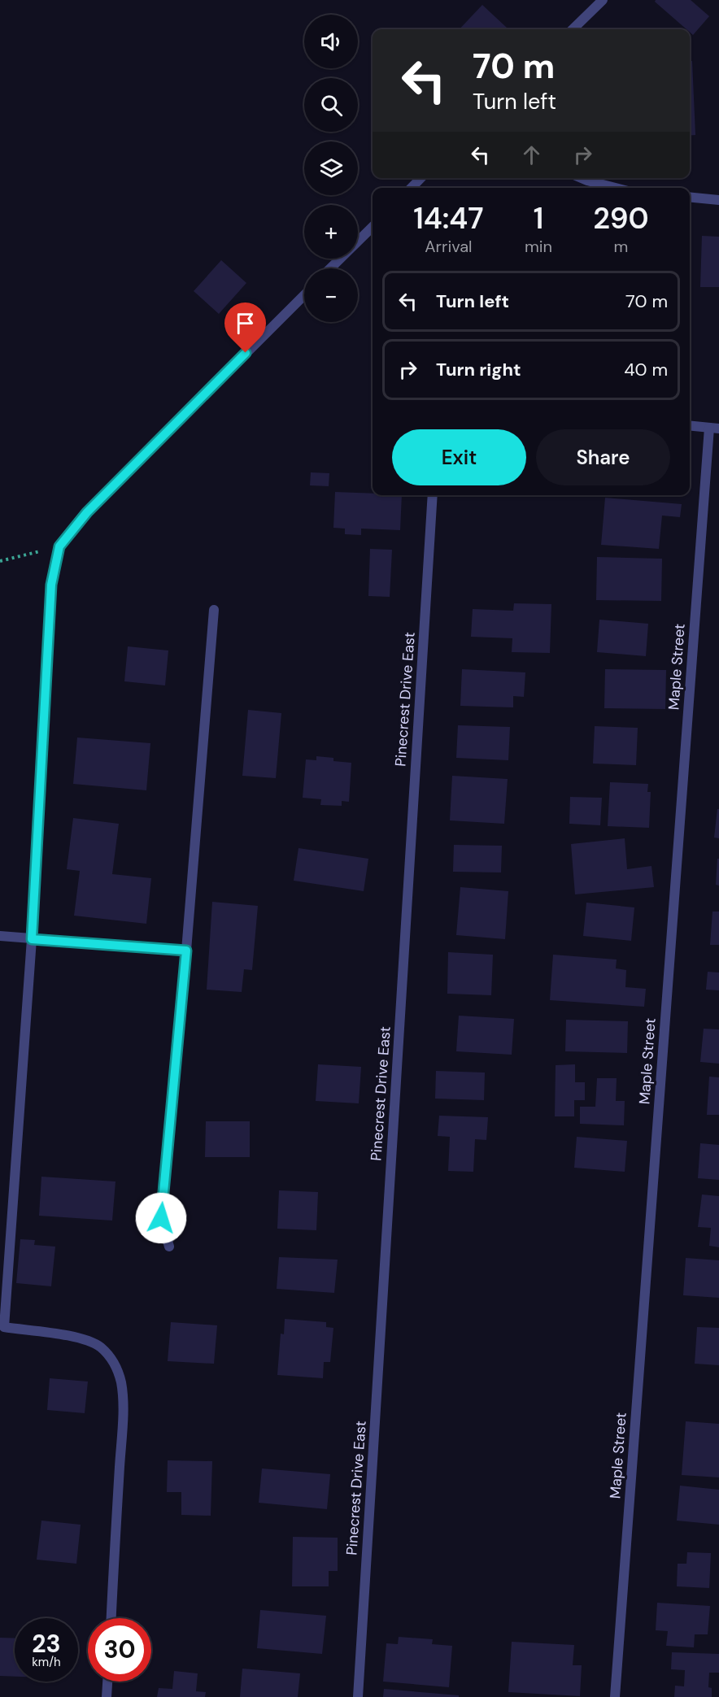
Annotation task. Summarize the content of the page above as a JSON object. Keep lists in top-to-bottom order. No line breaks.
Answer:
{"streets":{"street":["Maple Street","Pinecrest Drive East"]},"page":{"map_buttons":["+","−"],"turn":["70 m","Turn left"],"eta":["14:47","Arrival","1","min","290","m"],"list":[{"name":"Turn left","value":"70 m"},{"name":"Turn right","value":"40 m"}],"buttons":["Exit","Share"],"speed":"23 km/h","limit":"30"}}
